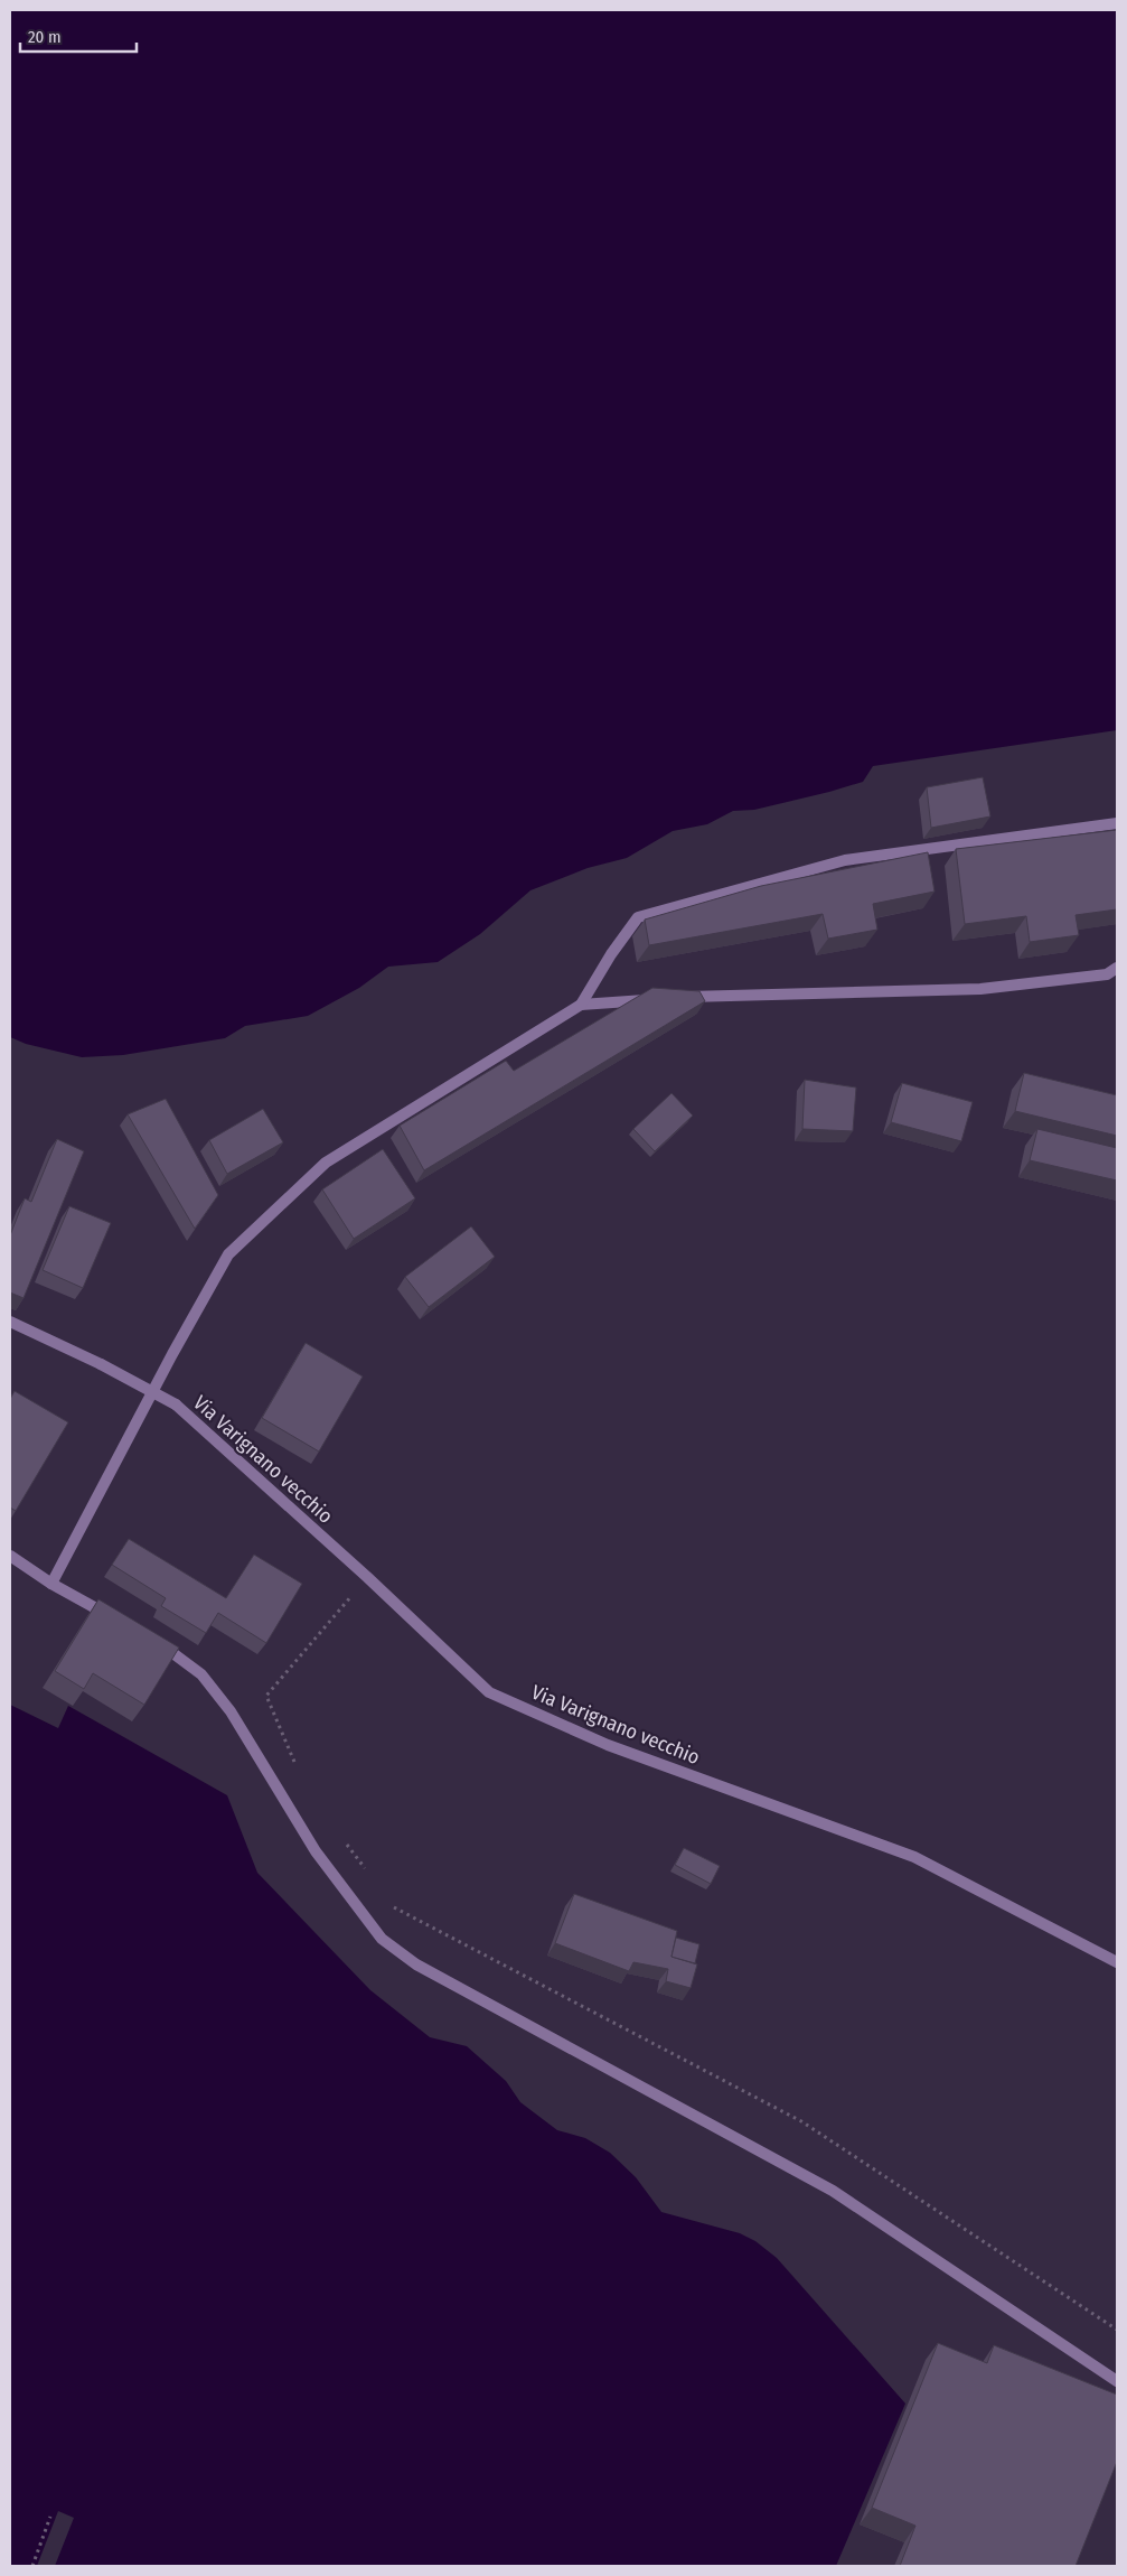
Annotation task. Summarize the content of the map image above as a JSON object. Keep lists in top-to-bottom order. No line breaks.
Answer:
{"streets":{"street":["Via Varignano vecchio"]},"scale_bar":"20 m"}
